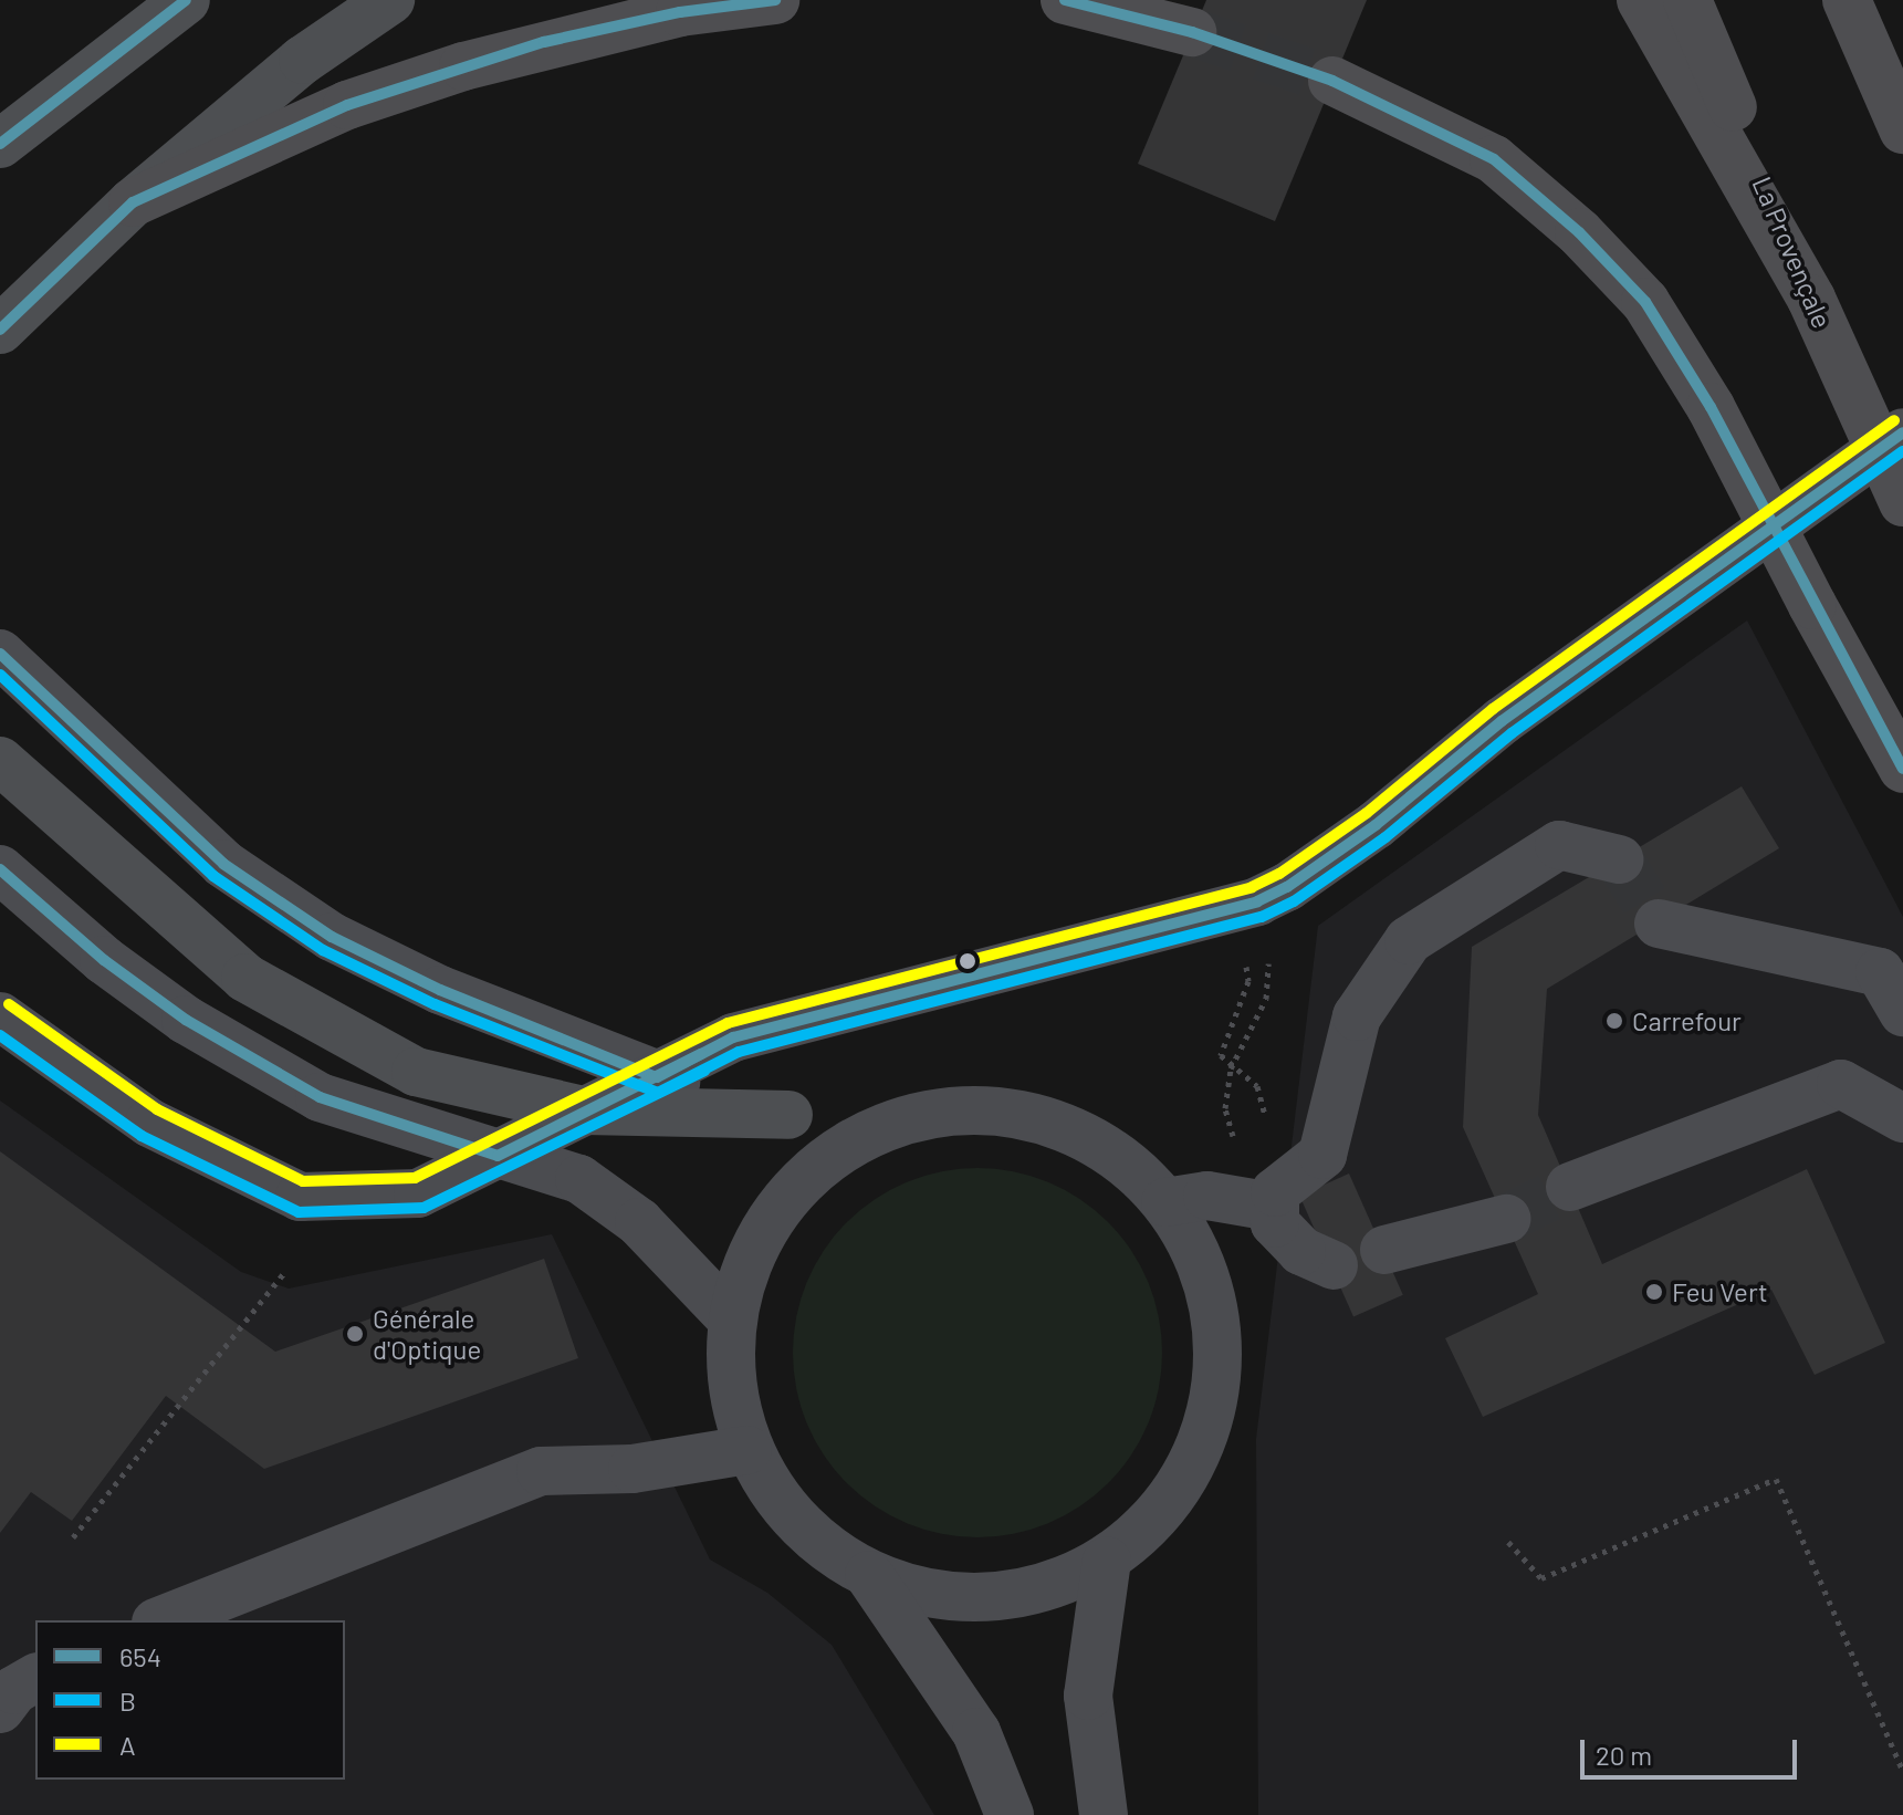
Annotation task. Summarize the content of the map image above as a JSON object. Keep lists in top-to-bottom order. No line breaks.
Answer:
{"streets":{"highway":["La Provençale"]},"places":["Carrefour","Feu Vert","Générale d'Optique"],"lines":["transit line 654","transit line A","transit line B"],"legend":["654","B","A"],"scale_bar":"20 m"}
